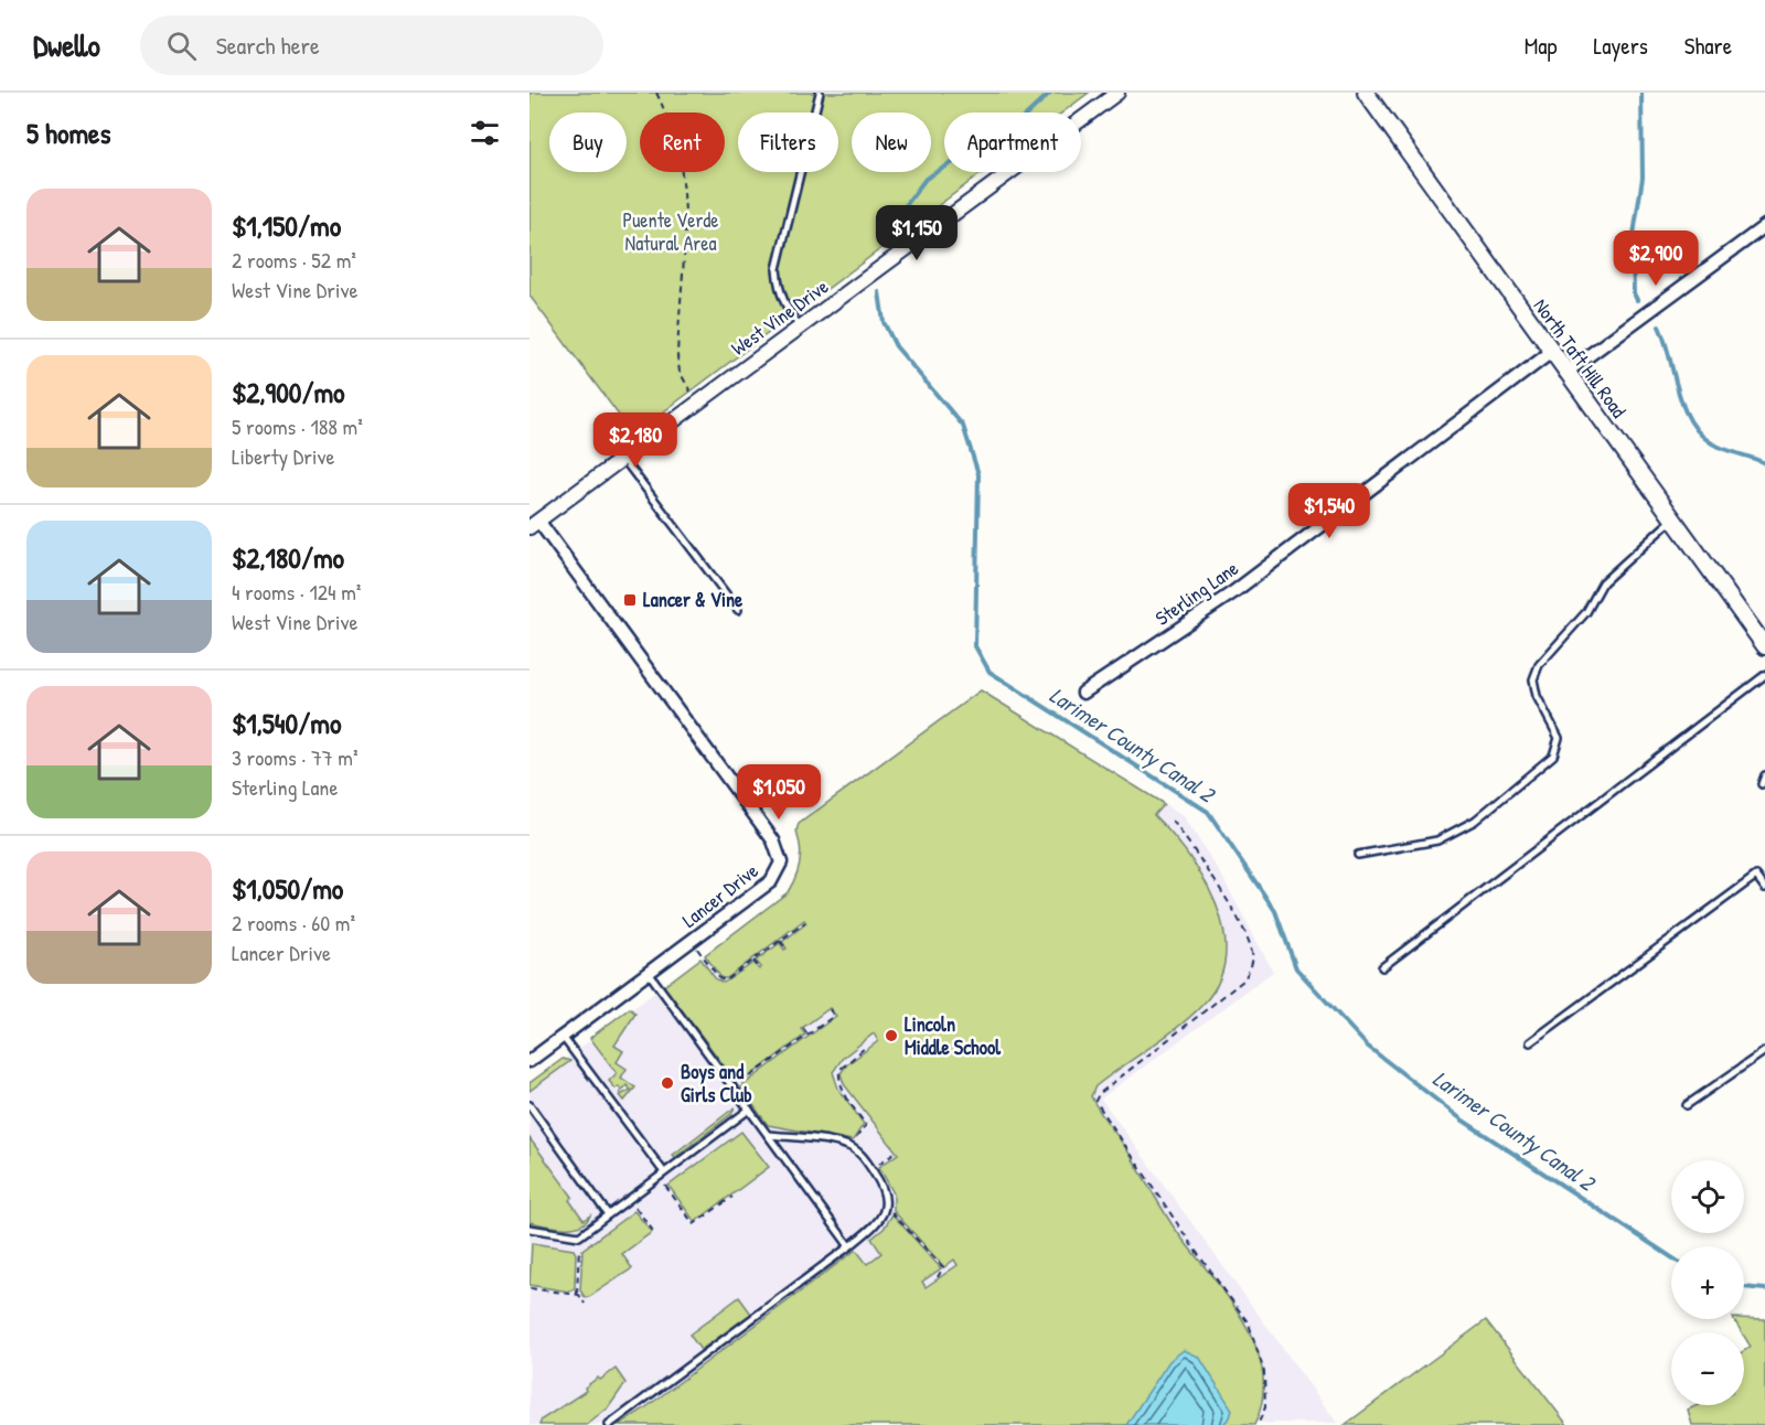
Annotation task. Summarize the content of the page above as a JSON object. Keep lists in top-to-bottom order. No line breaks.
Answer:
{"streets":{"main road":["North Taft Hill Road"],"street":["West Vine Drive","Sterling Lane","Lancer Drive"]},"crossings":[["West Vine Drive","Lancer Drive"],["North Taft Hill Road","Sterling Lane"]],"water":["Larimer County Canal 2"],"parks":["Puente Verde Natural Area"],"places":{"transit":["Lancer & Vine"],"other":["Lincoln Middle School","Boys and Girls Club"]},"page":{"header":"Dwello","search":"Search here","nav":["Map","Layers","Share"],"heading":"5 homes","chip":["Buy","Rent","Filters","New","Apartment"],"list":[{"name":"$1,150/mo","note":"2 rooms · 52 m² · West Vine Drive"},{"name":"$2,900/mo","note":"5 rooms · 188 m² · Liberty Drive"},{"name":"$2,180/mo","note":"4 rooms · 124 m² · West Vine Drive"},{"name":"$1,540/mo","note":"3 rooms · 77 m² · Sterling Lane"},{"name":"$1,050/mo","note":"2 rooms · 60 m² · Lancer Drive"}],"price":["$1,150","$2,900","$2,180","$1,540","$1,050"],"map_buttons":["+","−"]}}
